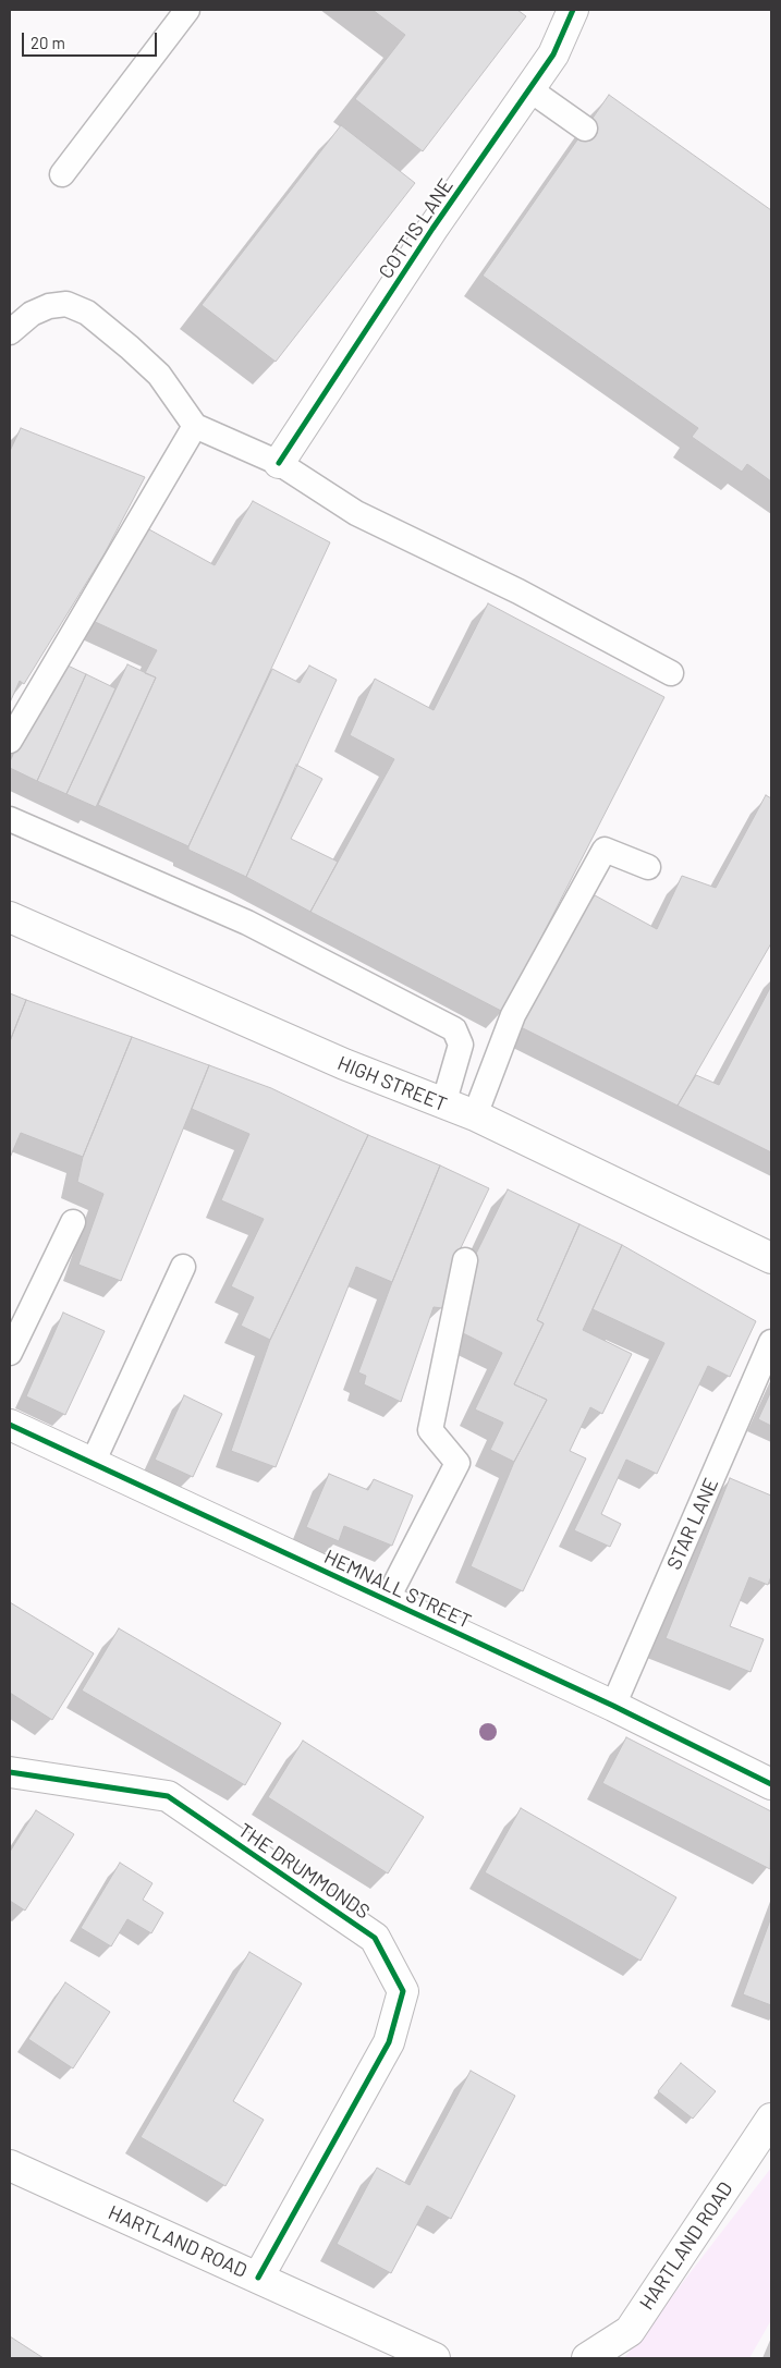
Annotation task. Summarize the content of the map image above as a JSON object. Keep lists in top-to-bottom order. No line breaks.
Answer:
{"streets":{"street":["COTTIS LANE","HIGH STREET","HEMNALL STREET","THE DRUMMONDS","HARTLAND ROAD"],"lane":["STAR LANE"]},"crossings":[["STAR LANE","HEMNALL STREET"],["THE DRUMMONDS","HARTLAND ROAD"]],"scale_bar":"20 m"}
